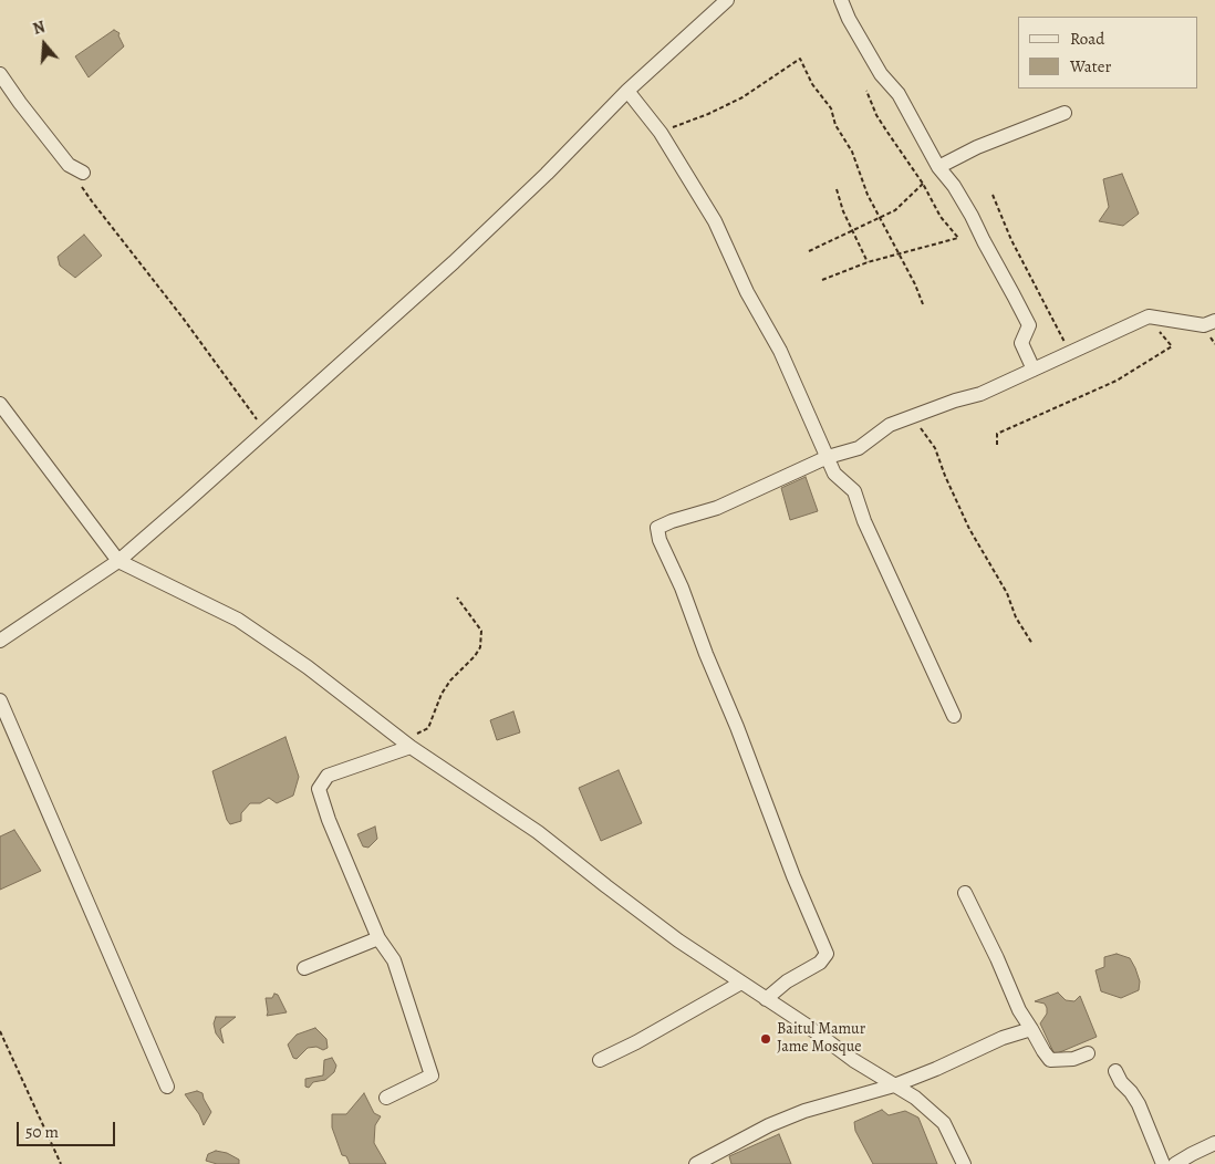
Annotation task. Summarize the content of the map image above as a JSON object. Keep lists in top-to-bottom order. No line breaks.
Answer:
{"places":["Baitul Mamur Jame Mosque"],"legend":["Road","Water"],"scale_bar":"50 m","north":"top"}
